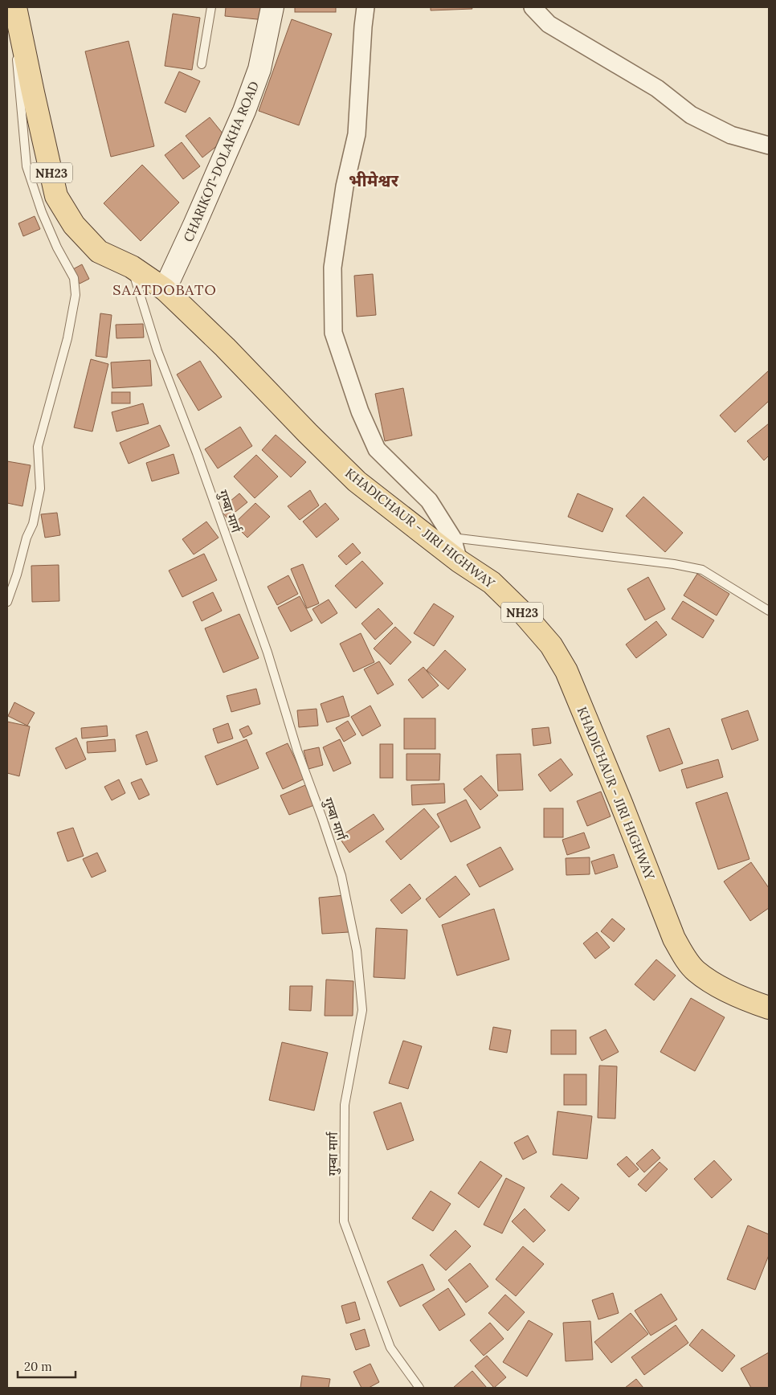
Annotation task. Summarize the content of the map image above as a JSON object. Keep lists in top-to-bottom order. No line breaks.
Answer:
{"streets":{"main road":["CHARIKOT-DOLAKHA ROAD","NH23","KHADICHAUR - JIRI HIGHWAY"],"lane":["गुम्बा मार्ग"]},"crossings":[["CHARIKOT-DOLAKHA ROAD","NH23"],["CHARIKOT-DOLAKHA ROAD","KHADICHAUR - JIRI HIGHWAY"],["NH23","गुम्बा मार्ग"],["NH23","KHADICHAUR - JIRI HIGHWAY"]],"districts":["भीमेश्वर","SAATDOBATO"],"scale_bar":"20 m"}
